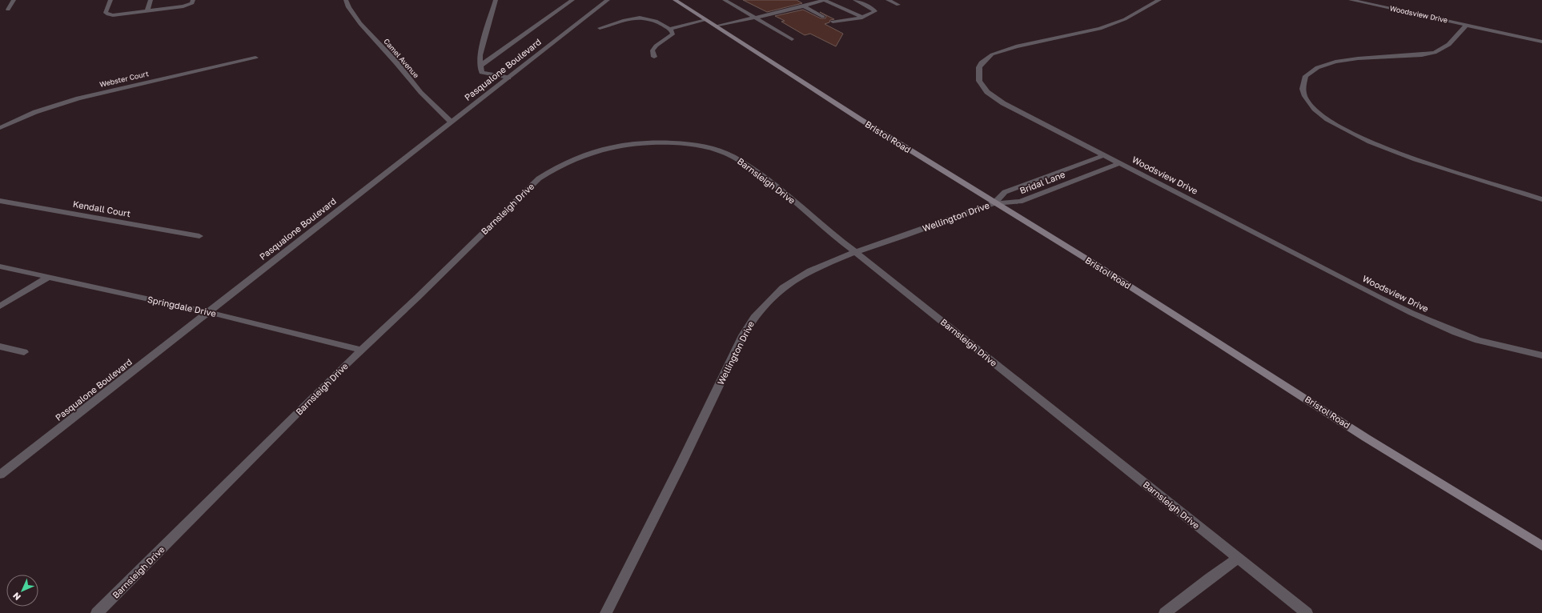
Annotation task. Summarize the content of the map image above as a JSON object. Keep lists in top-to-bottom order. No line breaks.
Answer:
{"streets":{"main road":["Bristol Road"],"street":["Woodsview Drive","Camel Avenue","Pasqualone Boulevard","Webster Court","Barnsleigh Drive","Bridal Lane","Kendall Court","Wellington Drive","Springdale Drive"]},"crossings":[["Woodsview Drive","Bridal Lane"],["Camel Avenue","Pasqualone Boulevard"],["Pasqualone Boulevard","Springdale Drive"],["Bristol Road","Bridal Lane"],["Bristol Road","Wellington Drive"],["Barnsleigh Drive","Wellington Drive"],["Barnsleigh Drive","Springdale Drive"],["Bridal Lane","Wellington Drive"]],"north":"bottom left"}
